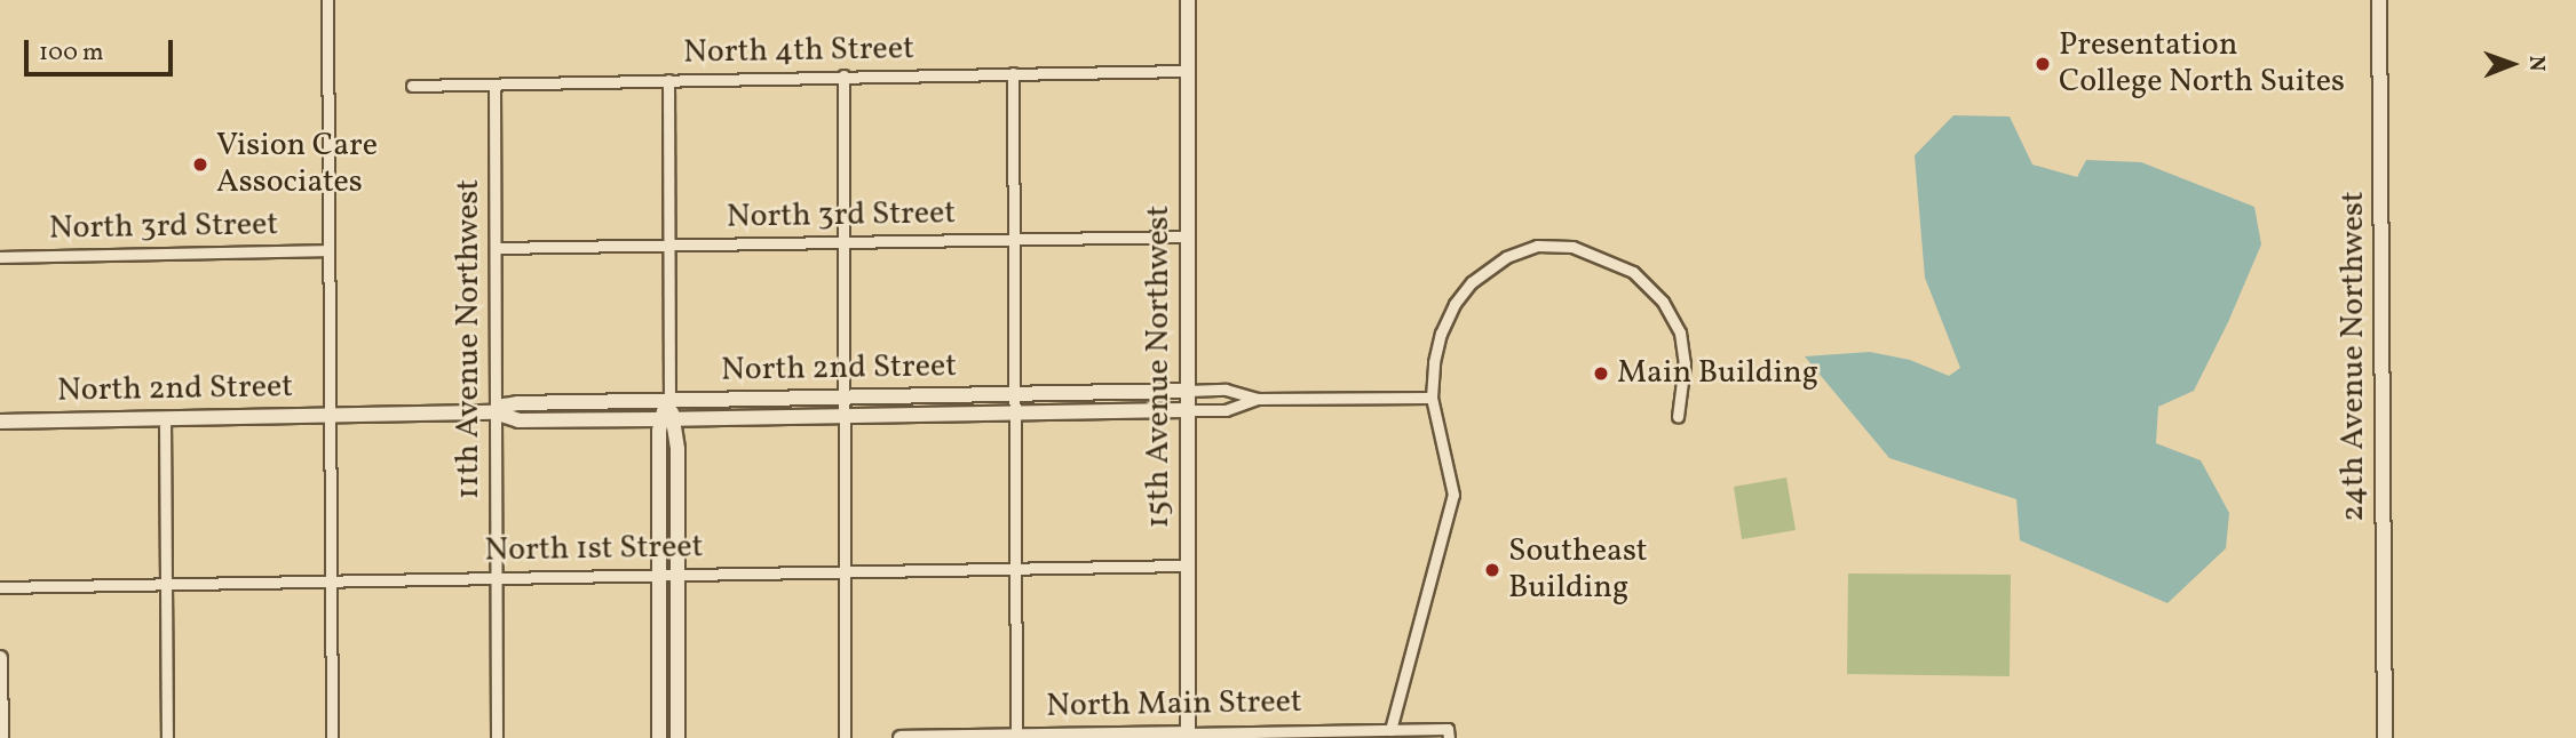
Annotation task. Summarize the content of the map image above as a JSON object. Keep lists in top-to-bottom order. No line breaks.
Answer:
{"streets":{"street":["North 4th Street","North 3rd Street","11th Avenue Northwest","24th Avenue Northwest","15th Avenue Northwest","North 2nd Street","North 1st Street","North Main Street"]},"crossings":[["North 4th Street","11th Avenue Northwest"],["North 4th Street","15th Avenue Northwest"],["North 3rd Street","11th Avenue Northwest"],["North 3rd Street","15th Avenue Northwest"],["11th Avenue Northwest","North 2nd Street"],["11th Avenue Northwest","North 1st Street"],["15th Avenue Northwest","North 2nd Street"],["15th Avenue Northwest","North 1st Street"],["15th Avenue Northwest","North Main Street"]],"places":["Presentation College North Suites","Vision Care Associates","Main Building","Southeast Building"],"scale_bar":"100 m","north":"right"}
